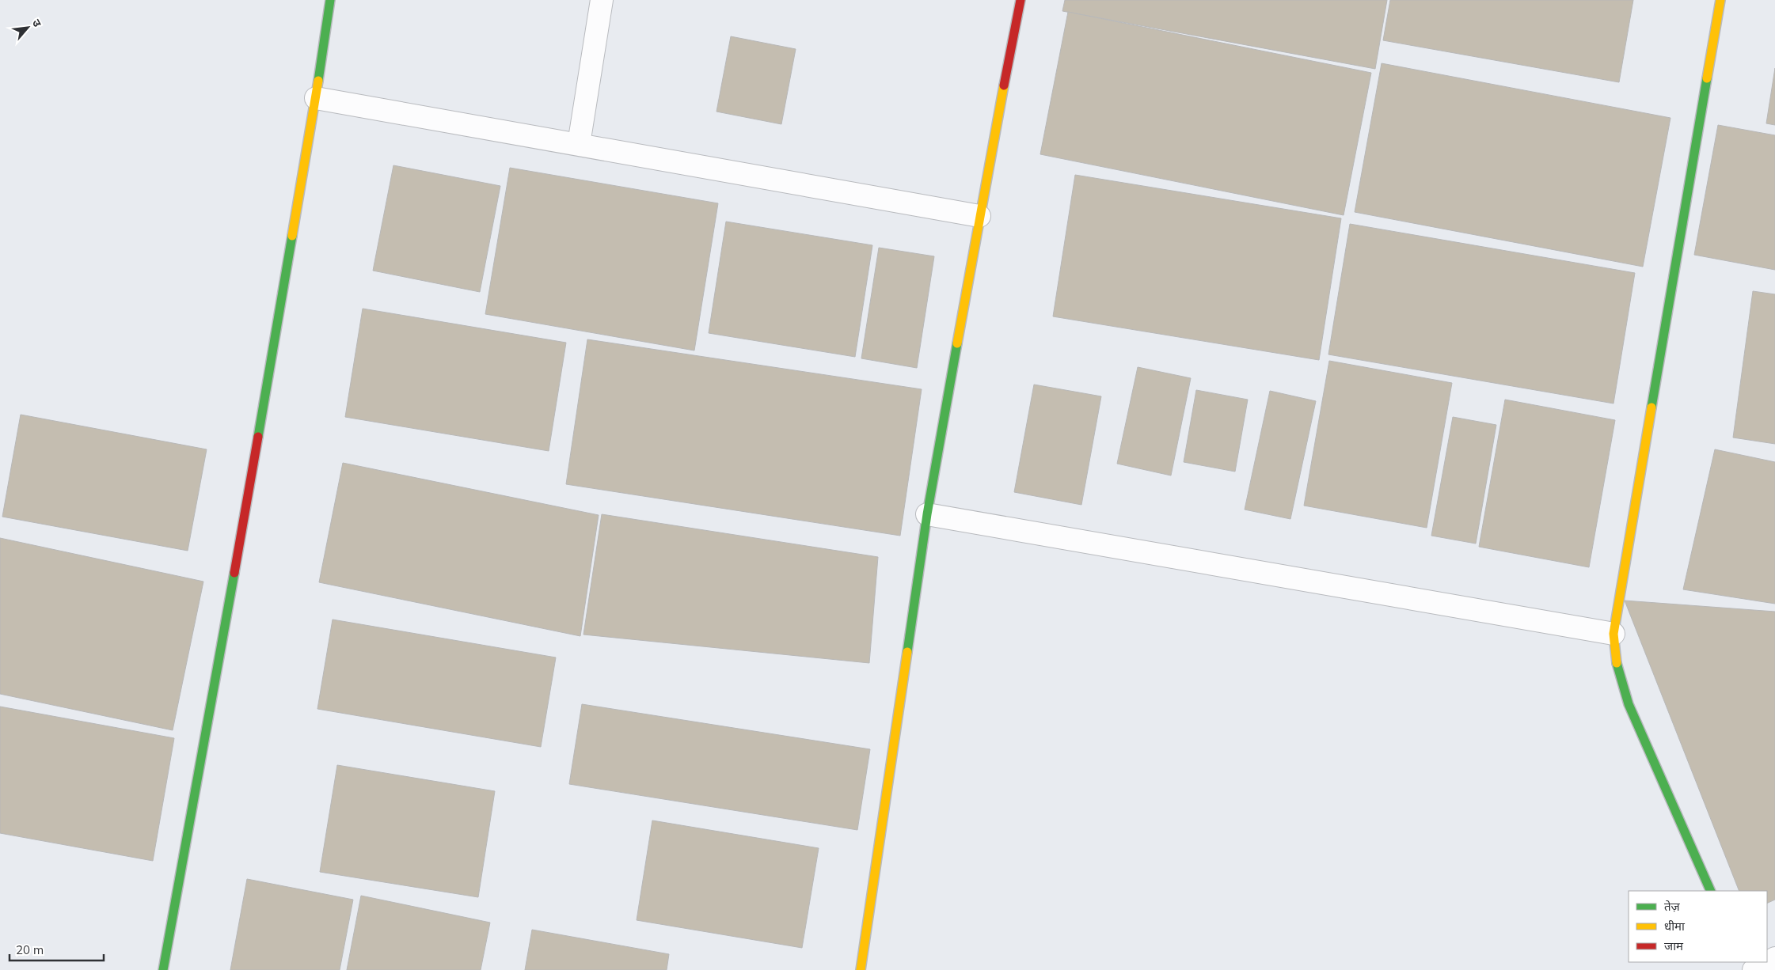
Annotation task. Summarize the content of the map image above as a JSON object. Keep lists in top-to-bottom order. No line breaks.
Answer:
{"legend":["तेज़","धीमा","जाम"],"scale_bar":"20 m","north":"top right"}
